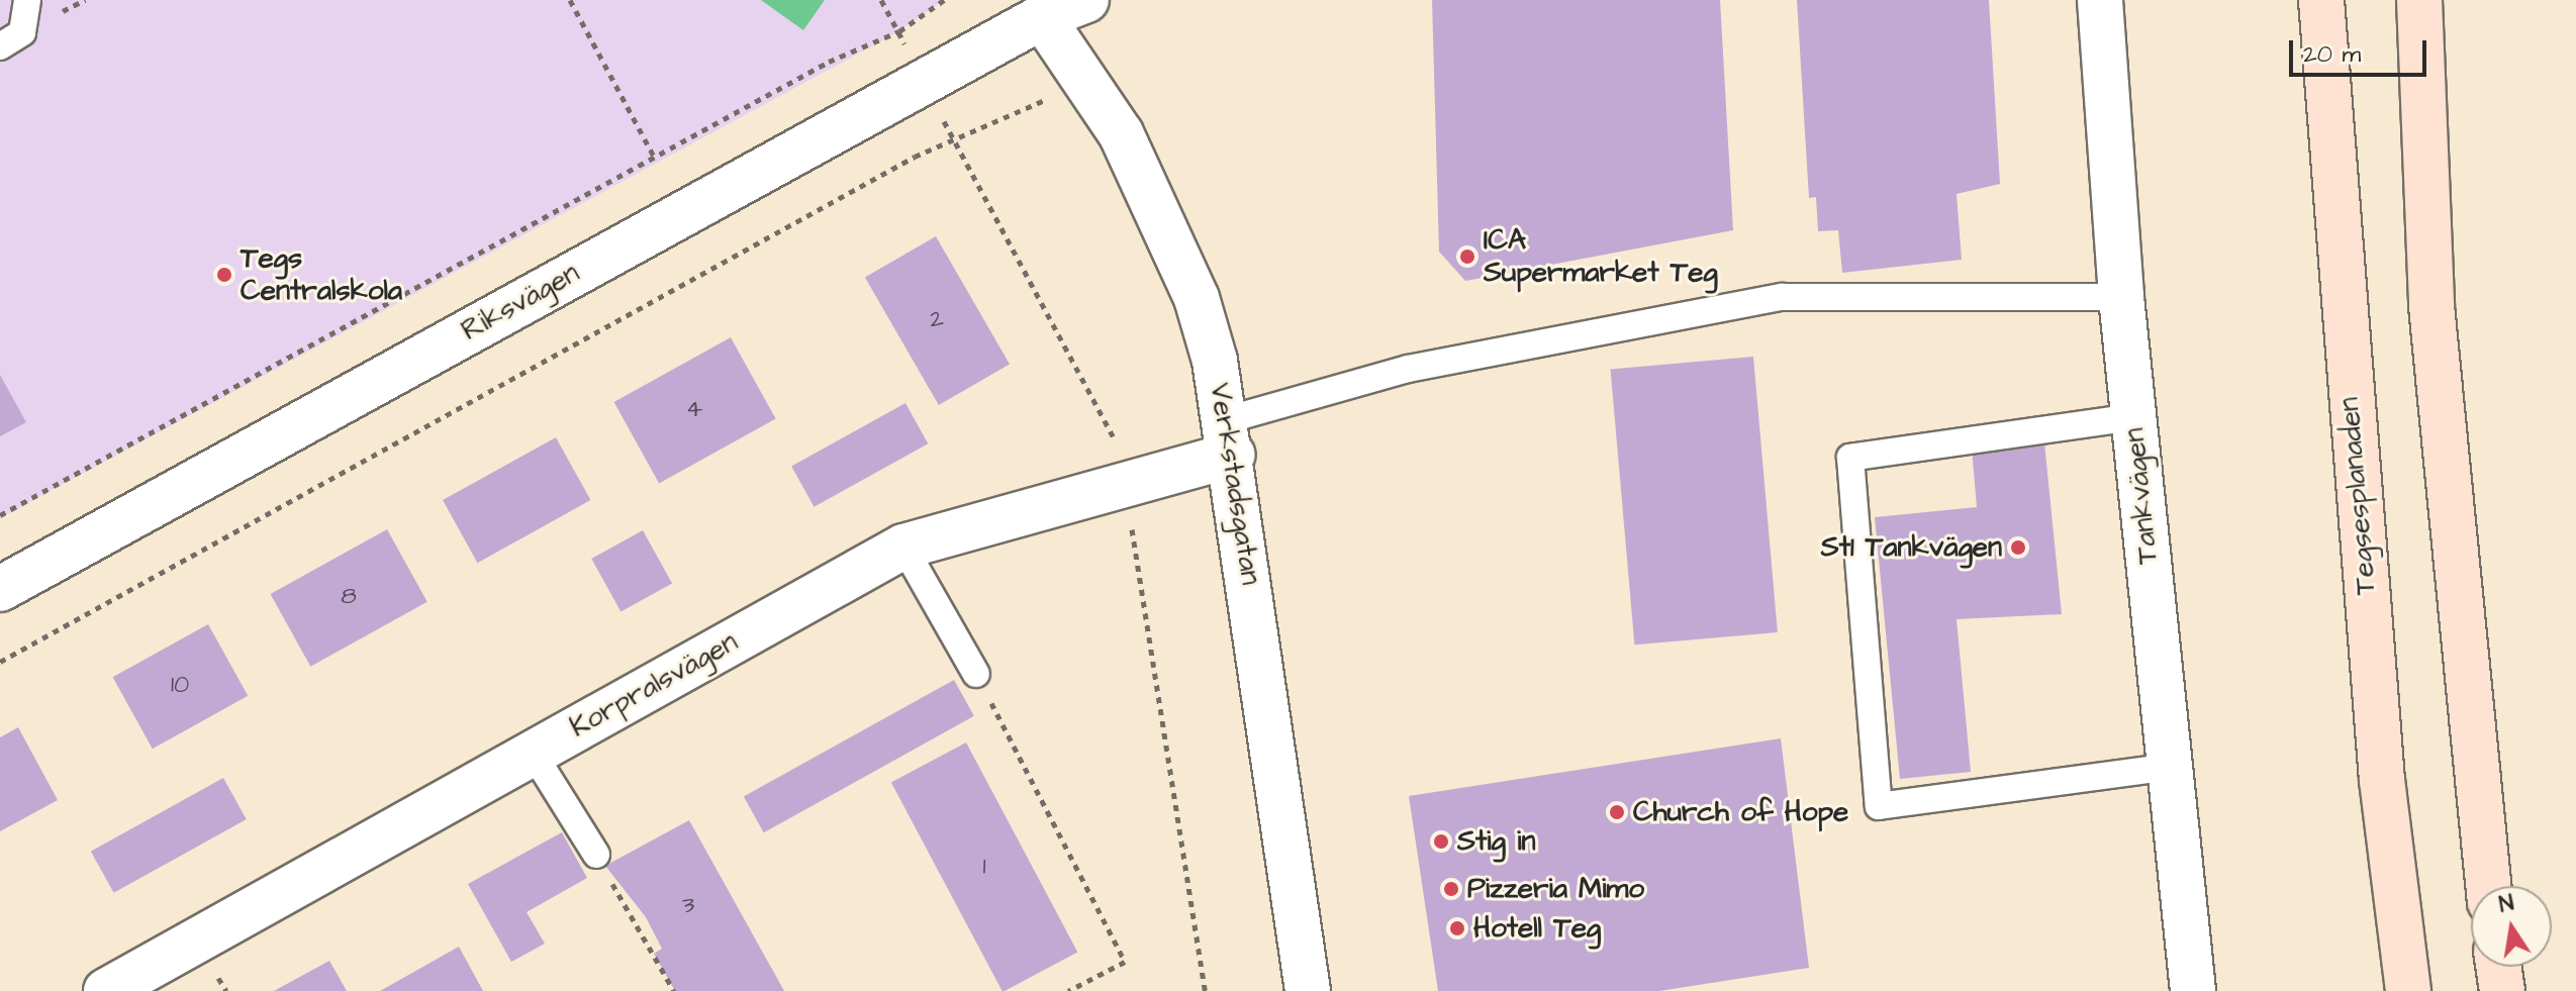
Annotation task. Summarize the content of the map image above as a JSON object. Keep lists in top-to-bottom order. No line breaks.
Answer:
{"streets":{"main road":["Tegsesplanaden"],"street":["Riksvägen","Verkstadsgatan","Tankvägen","Korpralsvägen"]},"crossings":[["Riksvägen","Verkstadsgatan"],["Verkstadsgatan","Korpralsvägen"]],"places":["ICA Supermarket Teg","Tegs Centralskola","St1 Tankvägen","Church of Hope","Stig in","Pizzeria Mimo","Hotell Teg"],"house_numbers":["2","4","8","10","1","3"],"scale_bar":"20 m","north":"top"}
